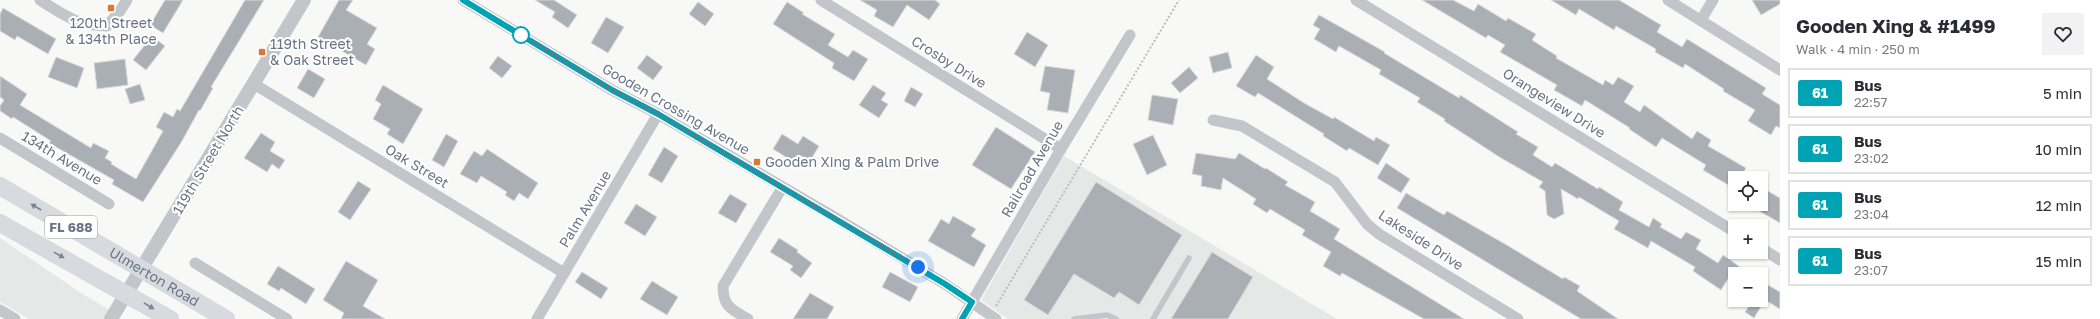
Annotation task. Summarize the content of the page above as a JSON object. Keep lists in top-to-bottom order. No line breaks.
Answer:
{"streets":{"main road":["FL 688","Ulmerton Road"],"street":["Crosby Drive","Orangeview Drive","Gooden Crossing Avenue","134th Avenue","119th Street North","Oak Street","Railroad Avenue","Palm Avenue","Lakeside Drive"]},"crossings":[["Crosby Drive","Railroad Avenue"],["Gooden Crossing Avenue","Railroad Avenue"],["Gooden Crossing Avenue","Palm Avenue"],["119th Street North","Oak Street"],["119th Street North","Ulmerton Road"],["Oak Street","Palm Avenue"]],"places":{"transit":["120th Street & 134th Place","119th Street & Oak Street","Gooden Xing & Palm Drive"]},"lines":["bus line 61"],"page":{"heading":["Gooden Xing & #1499","Walk · 4 min · 250 m"],"list":[{"mark":"61","name":"Bus","note":"22:57","value":"5 min"},{"mark":"61","name":"Bus","note":"23:02","value":"10 min"},{"mark":"61","name":"Bus","note":"23:04","value":"12 min"},{"mark":"61","name":"Bus","note":"23:07","value":"15 min"}],"map_buttons":["+","−"]}}
